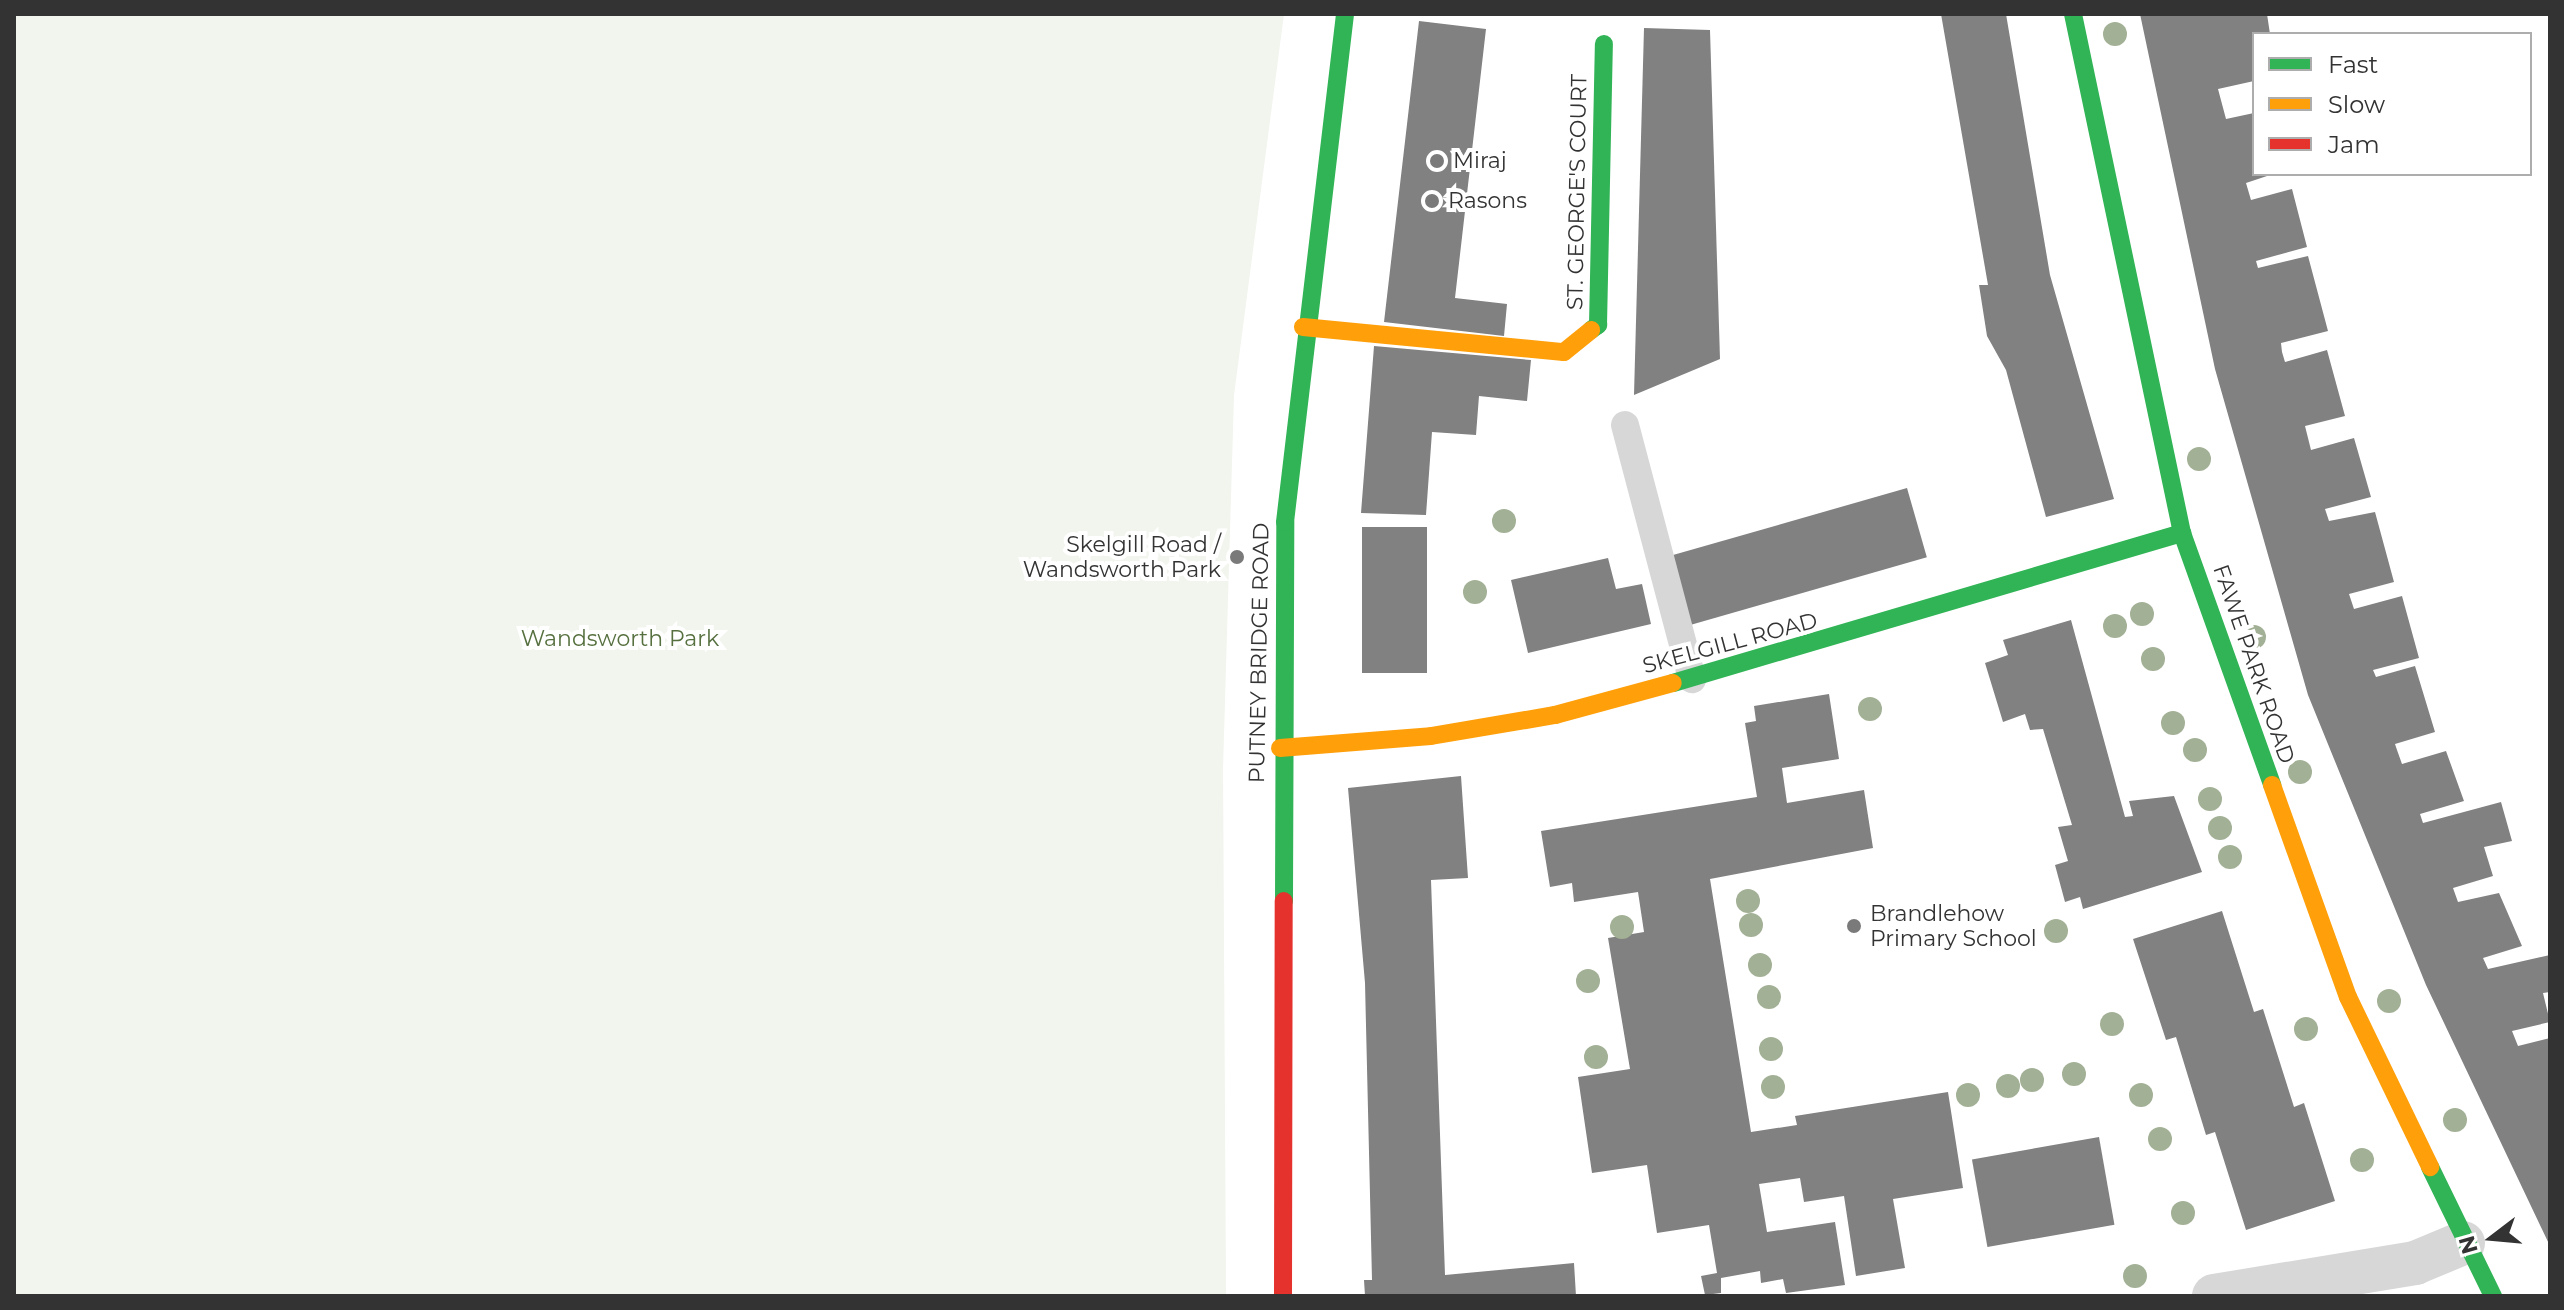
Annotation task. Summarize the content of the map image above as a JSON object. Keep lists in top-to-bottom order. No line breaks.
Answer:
{"streets":{"street":["ST. GEORGE'S COURT","SKELGILL ROAD","PUTNEY BRIDGE ROAD","FAWE PARK ROAD"]},"crossings":[["ST. GEORGE'S COURT","PUTNEY BRIDGE ROAD"],["SKELGILL ROAD","PUTNEY BRIDGE ROAD"],["SKELGILL ROAD","FAWE PARK ROAD"]],"parks":["Wandsworth Park"],"places":["Miraj","Rasons","Skelgill Road / Wandsworth Park","Brandlehow Primary School"],"legend":["Fast","Slow","Jam"],"north":"left"}
